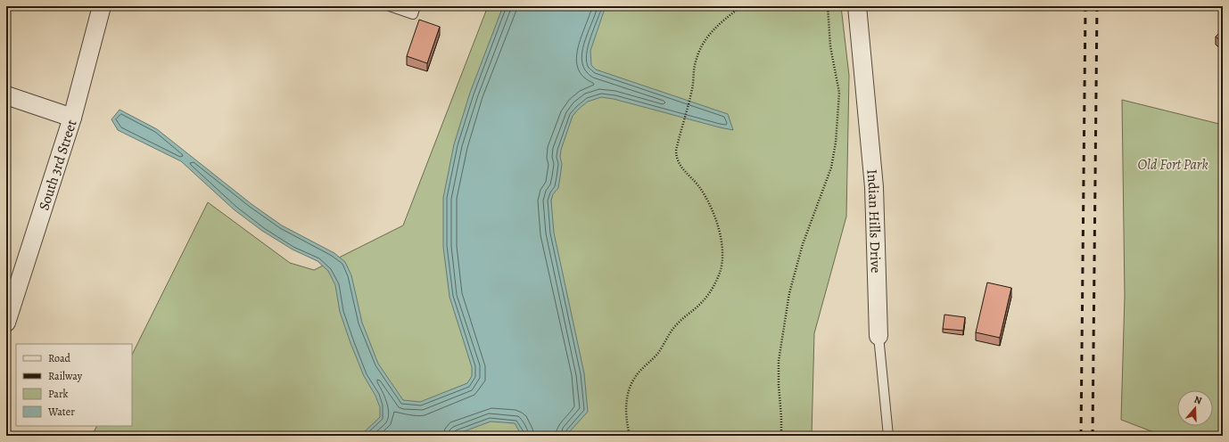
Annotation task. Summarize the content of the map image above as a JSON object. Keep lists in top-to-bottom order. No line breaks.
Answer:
{"streets":{"street":["South 3rd Street","Indian Hills Drive"]},"parks":["Old Fort Park"],"legend":["Road","Railway","Park","Water"],"north":"top"}
